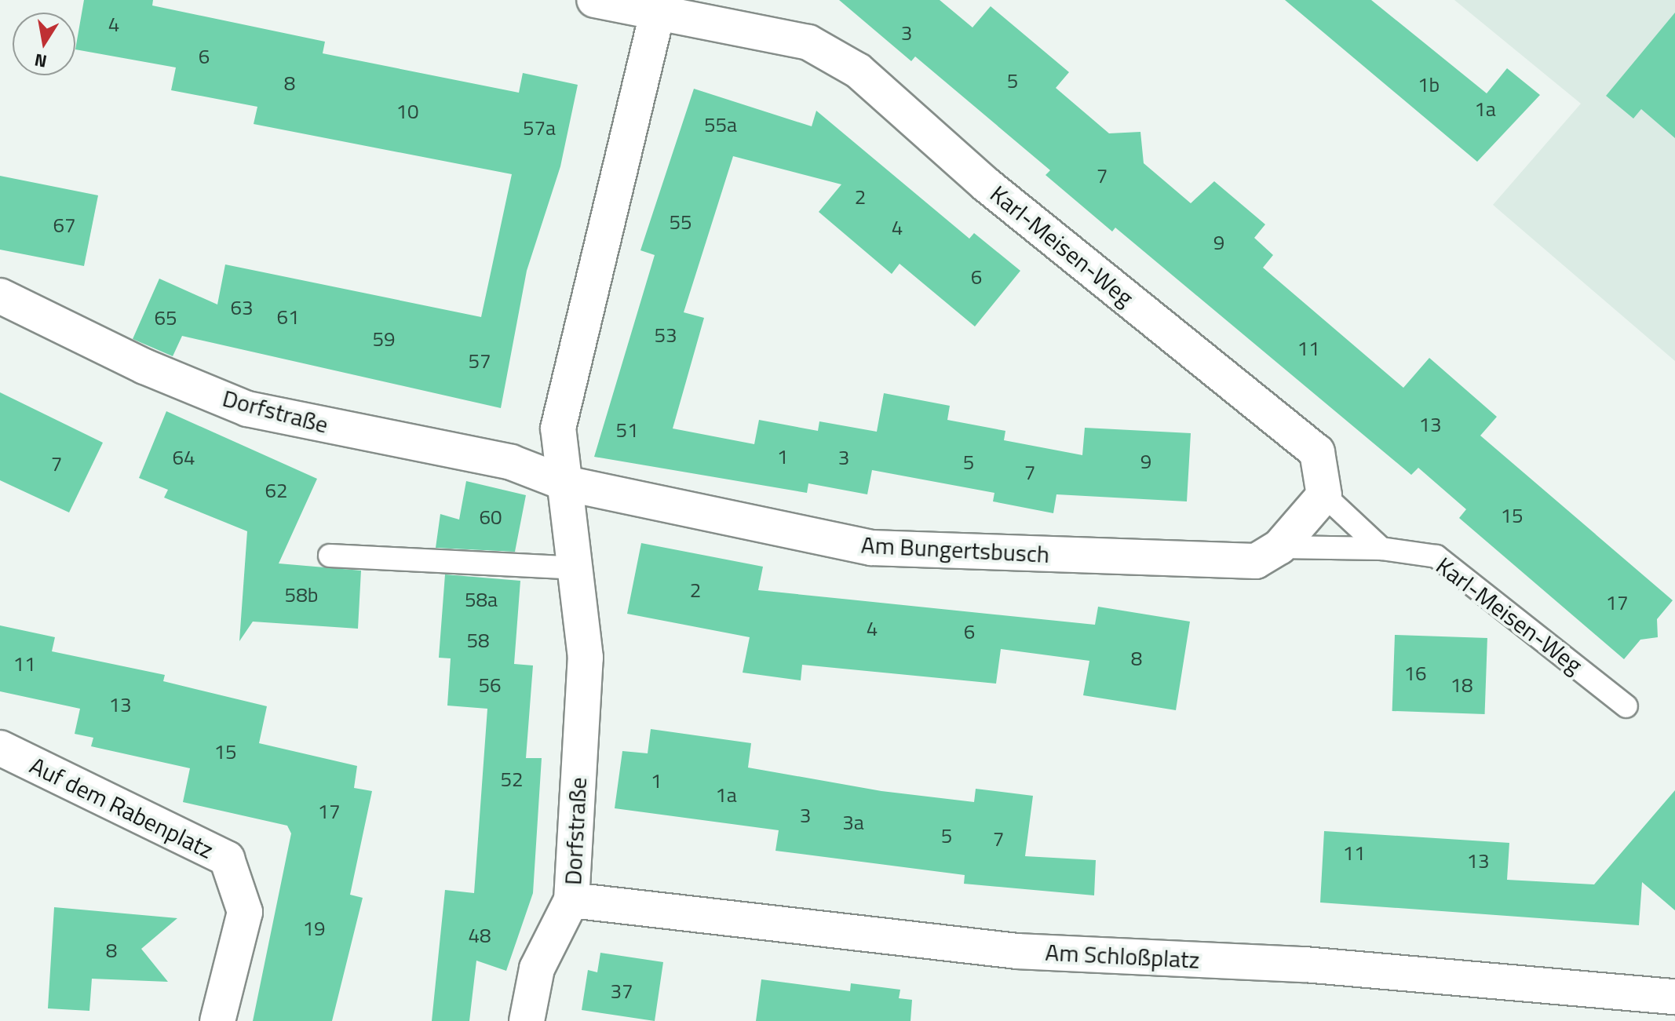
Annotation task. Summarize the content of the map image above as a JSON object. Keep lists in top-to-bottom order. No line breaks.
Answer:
{"streets":{"street":["Karl-Meisen-Weg","Dorfstraße","Am Bungertsbusch","Auf dem Rabenplatz","Am Schloßplatz"]},"crossings":[["Karl-Meisen-Weg","Dorfstraße"],["Karl-Meisen-Weg","Am Bungertsbusch"],["Dorfstraße","Am Bungertsbusch"],["Dorfstraße","Am Schloßplatz"]],"house_numbers":["4","3","6","5","8","1b","1a","10","55a","57a","7","2","55","67","4","9","6","63","61","65","53","59","11","57","13","51","1","64","3","9","5","7","7","62","15","60","2","58b","58a","17","4","6","58","8","11","16","56","18","13","15","52","1","1a","17","3","3a","5","7","11","13","19","48","8","37"],"north":"bottom"}
